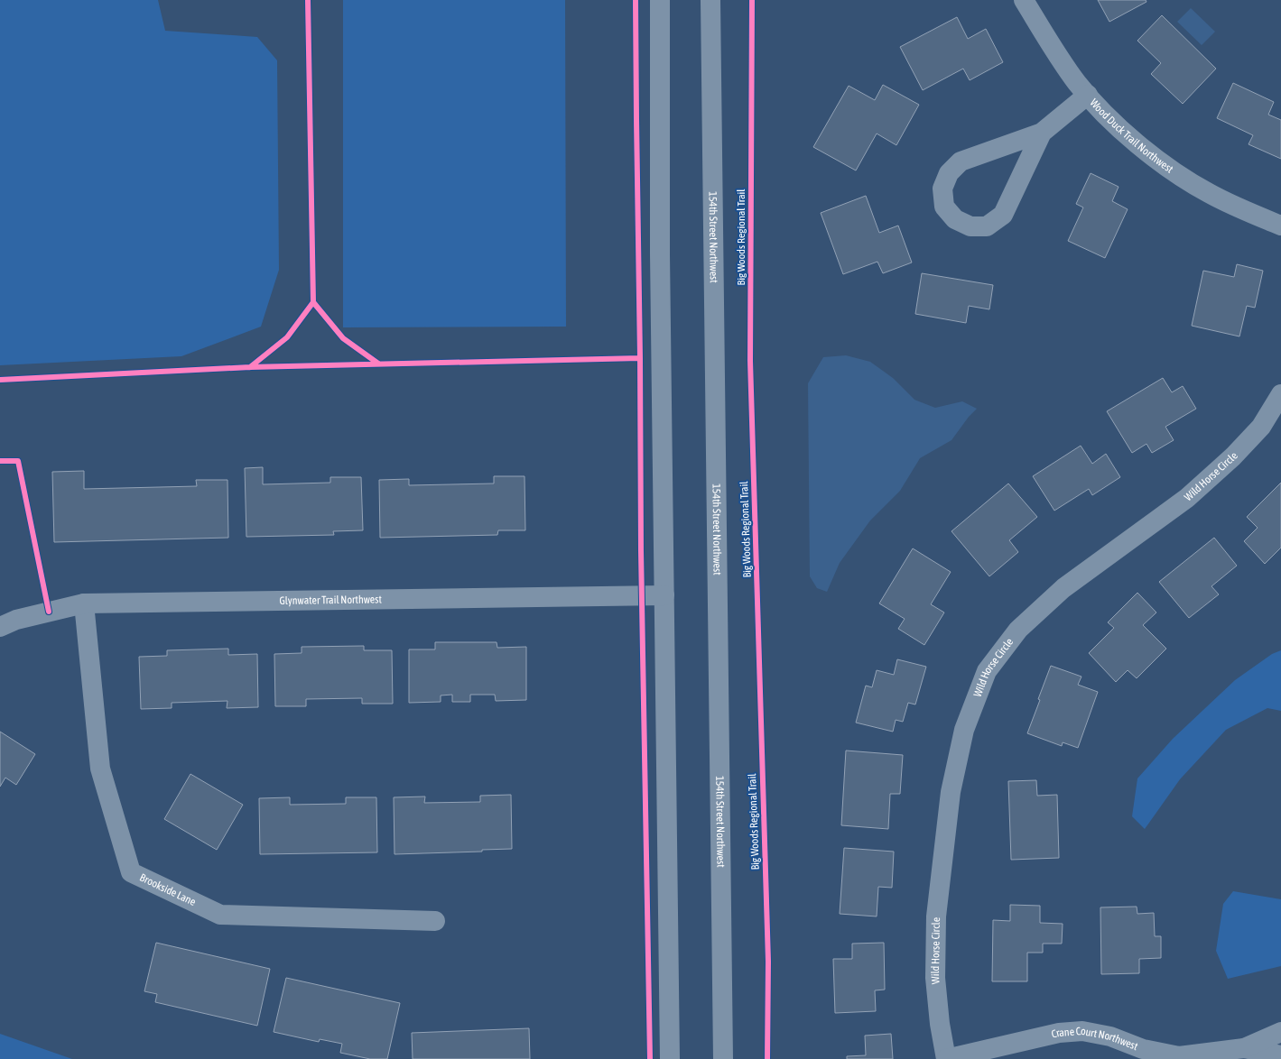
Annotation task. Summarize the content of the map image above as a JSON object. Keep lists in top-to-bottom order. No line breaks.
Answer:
{"streets":{"street":["Wood Duck Trail Northwest","154th Street Northwest","Wild Horse Circle","Glynwater Trail Northwest","Brookside Lane","Crane Court Northwest"],"cycle path":["Big Woods Regional Trail"]},"crossings":[["Wild Horse Circle","Crane Court Northwest"],["Glynwater Trail Northwest","Brookside Lane"]]}
